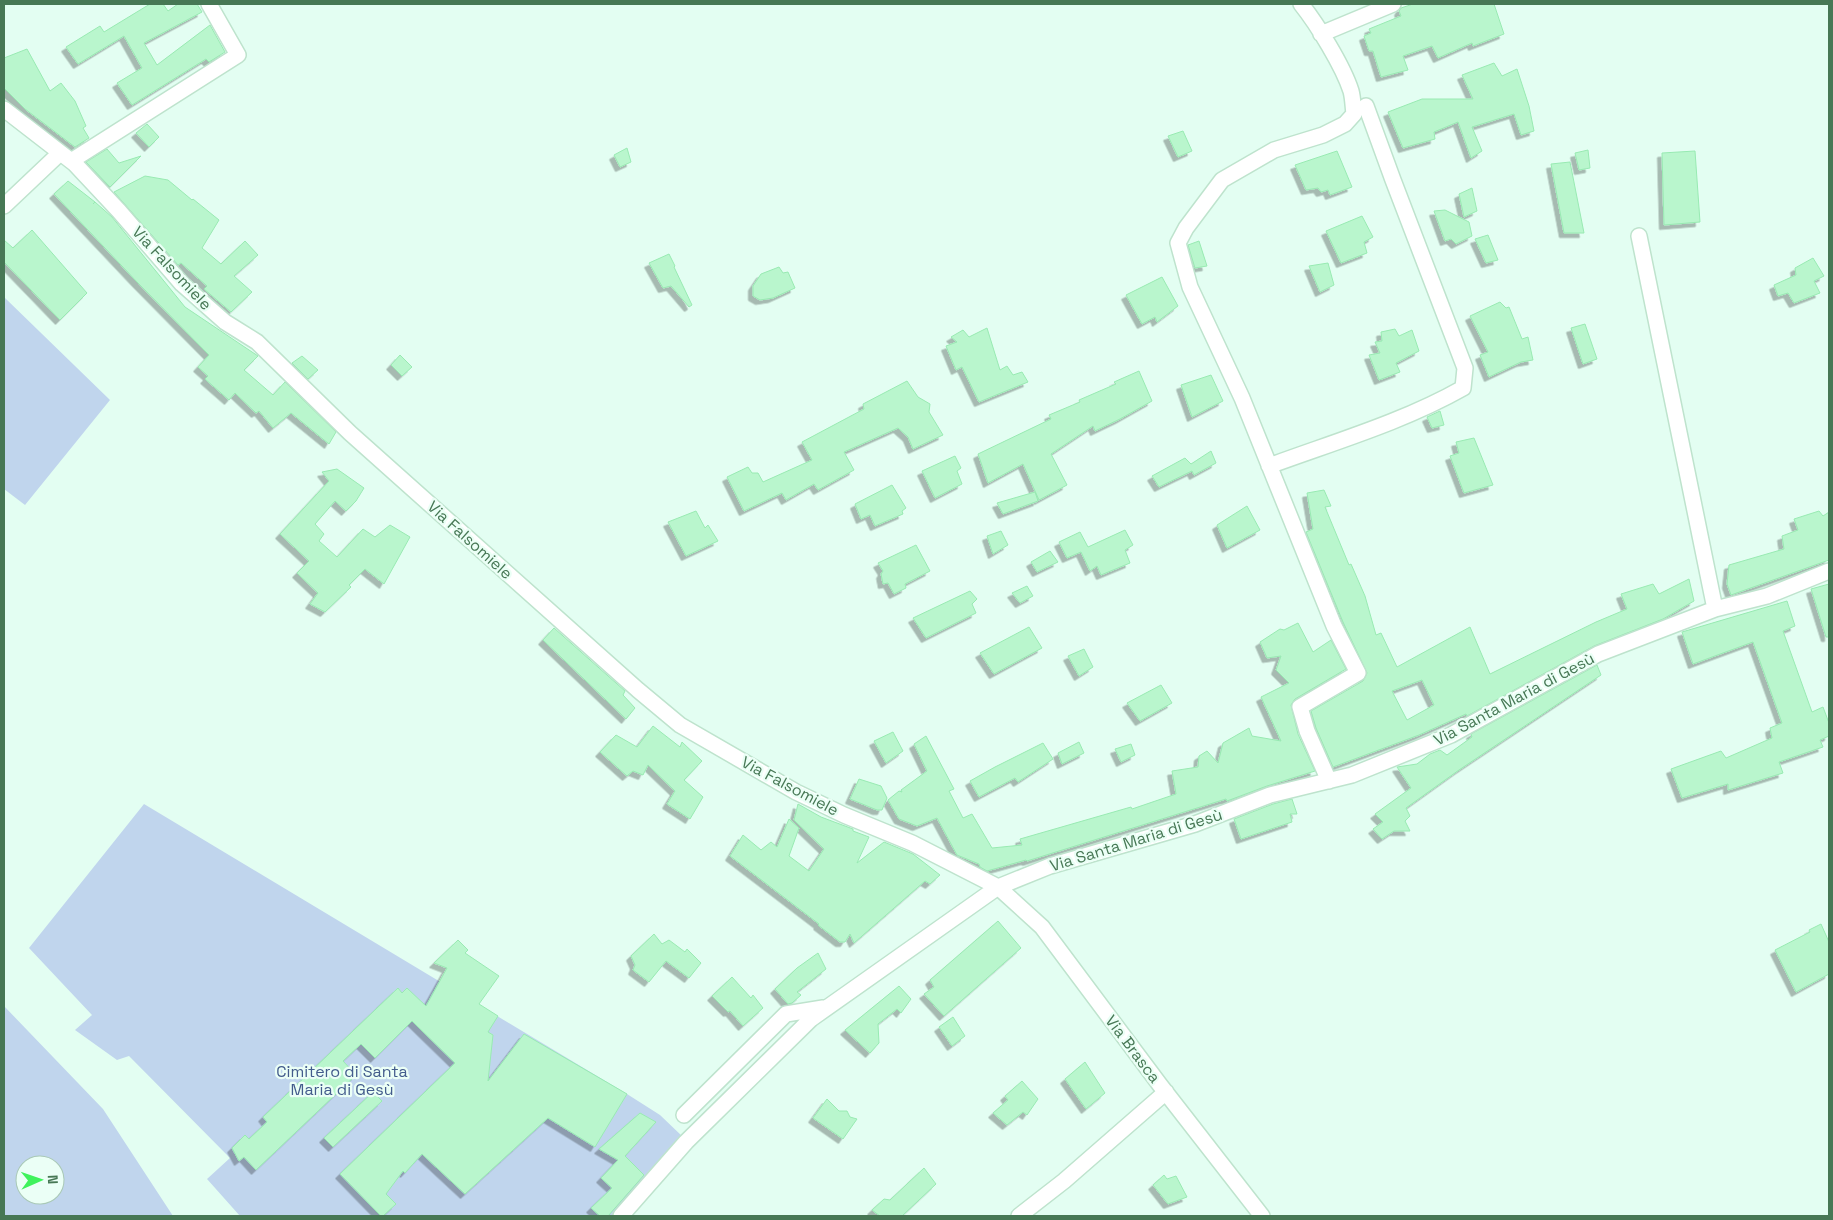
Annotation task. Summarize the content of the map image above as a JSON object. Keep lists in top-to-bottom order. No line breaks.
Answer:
{"streets":{"street":["Via Falsomiele","Via Santa Maria di Gesù","Via Brasca"]},"crossings":[["Via Falsomiele","Via Santa Maria di Gesù"],["Via Falsomiele","Via Brasca"],["Via Santa Maria di Gesù","Via Brasca"]],"parks":["Cimitero di Santa Maria di Gesù"],"north":"right"}
